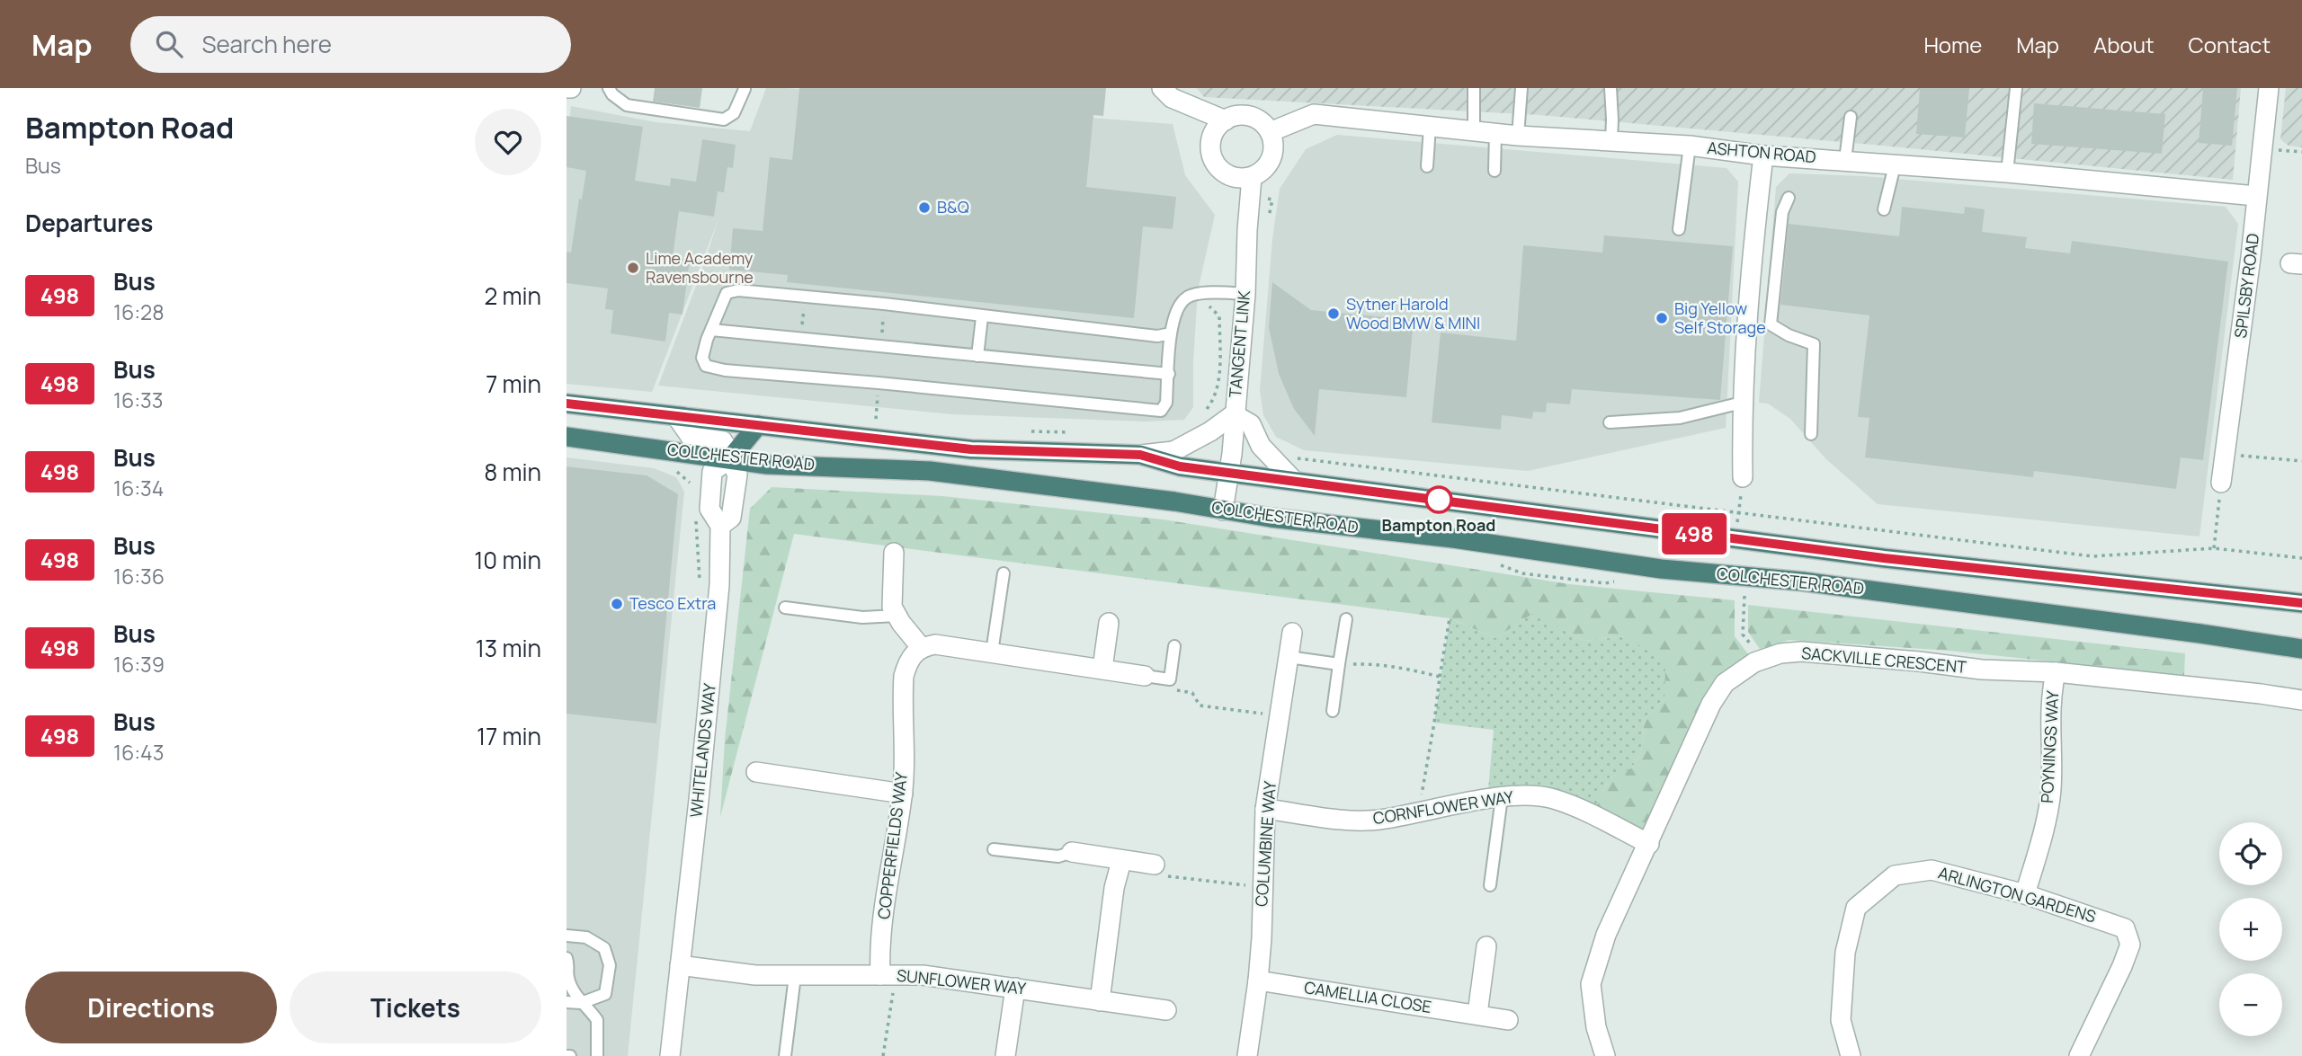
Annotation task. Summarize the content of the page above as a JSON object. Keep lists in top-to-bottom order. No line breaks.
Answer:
{"streets":{"highway":["COLCHESTER ROAD"],"street":["ASHTON ROAD","SPILSBY ROAD","TANGENT LINK","SACKVILLE CRESCENT","POYNINGS WAY","WHITELANDS WAY","CORNFLOWER WAY","COLUMBINE WAY","COPPERFIELDS WAY","ARLINGTON GARDENS","SUNFLOWER WAY","CAMELLIA CLOSE"]},"crossings":[["ASHTON ROAD","SPILSBY ROAD"],["ASHTON ROAD","TANGENT LINK"],["TANGENT LINK","COLCHESTER ROAD"],["COLCHESTER ROAD","WHITELANDS WAY"],["SACKVILLE CRESCENT","POYNINGS WAY"],["SACKVILLE CRESCENT","CORNFLOWER WAY"],["POYNINGS WAY","ARLINGTON GARDENS"],["WHITELANDS WAY","SUNFLOWER WAY"],["CORNFLOWER WAY","COLUMBINE WAY"],["COLUMBINE WAY","CAMELLIA CLOSE"],["COPPERFIELDS WAY","SUNFLOWER WAY"]],"places":["B&Q","Lime Academy Ravensbourne","Sytner Harold Wood BMW & MINI","Big Yellow Self Storage","Bampton Road","Tesco Extra"],"lines":["bus line 498"],"page":{"header":"Map","search":"Search here","nav":["Home","Map","About","Contact"],"heading":[["Bampton Road","Bus"],"Departures"],"on_map":"498","list":[{"mark":"498","name":"Bus","note":"16:28","value":"2 min"},{"mark":"498","name":"Bus","note":"16:33","value":"7 min"},{"mark":"498","name":"Bus","note":"16:34","value":"8 min"},{"mark":"498","name":"Bus","note":"16:36","value":"10 min"},{"mark":"498","name":"Bus","note":"16:39","value":"13 min"},{"mark":"498","name":"Bus","note":"16:43","value":"17 min"}],"map_buttons":["+","−"],"buttons":["Directions","Tickets"]}}
